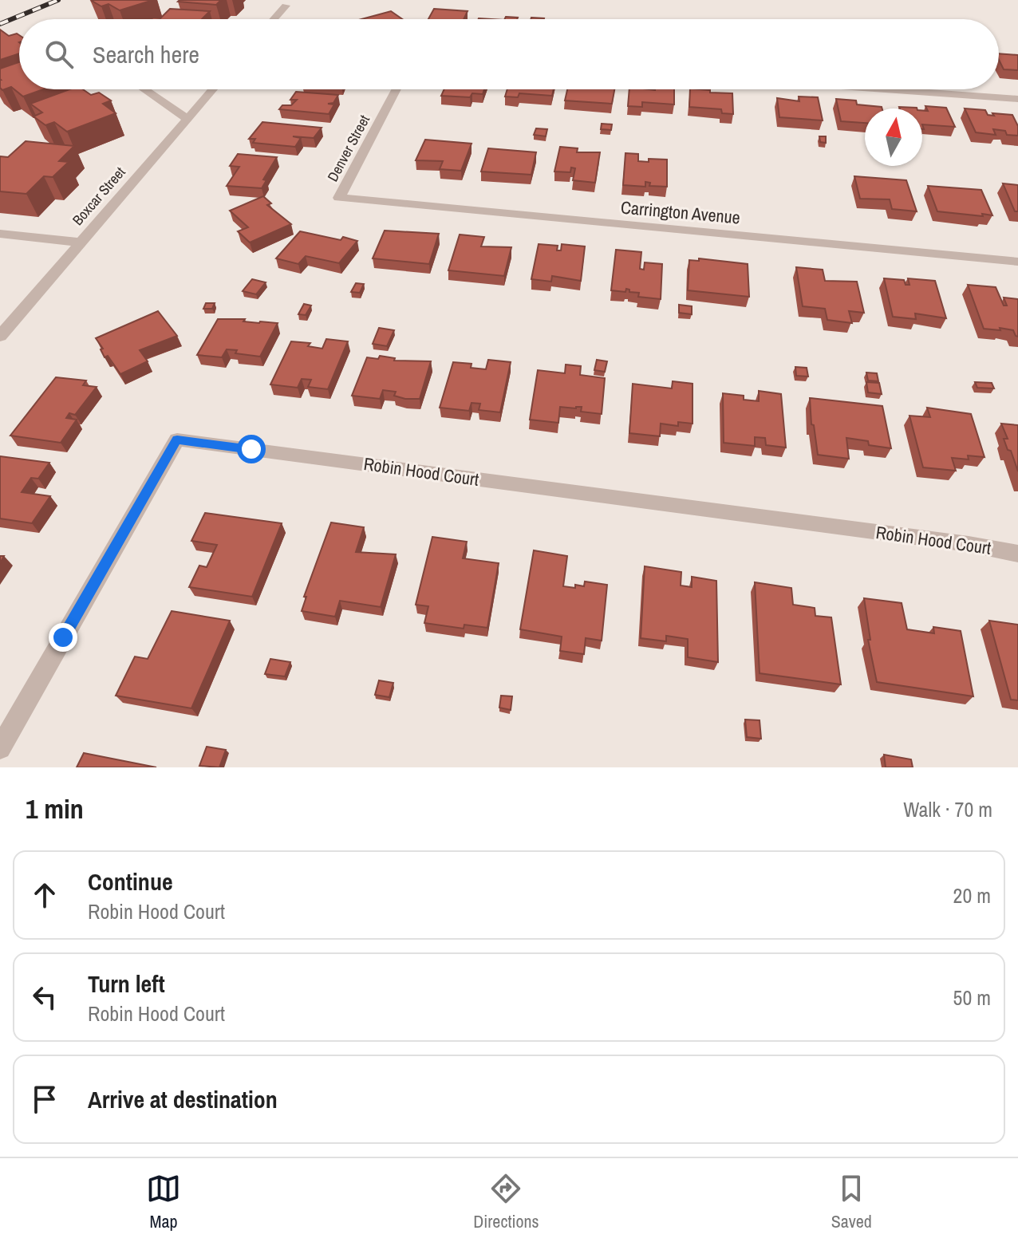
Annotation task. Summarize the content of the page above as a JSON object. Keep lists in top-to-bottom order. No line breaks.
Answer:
{"streets":{"street":["Denver Street","Boxcar Street","Carrington Avenue","Robin Hood Court"]},"crossings":[["Denver Street","Carrington Avenue"]],"north":"top","page":{"search":"Search here","heading":["1 min","Walk · 70 m"],"list":[["Continue","Robin Hood Court","20 m"],["Turn left","Robin Hood Court","50 m"],"Arrive at destination"],"nav":["Map","Directions","Saved"]}}
